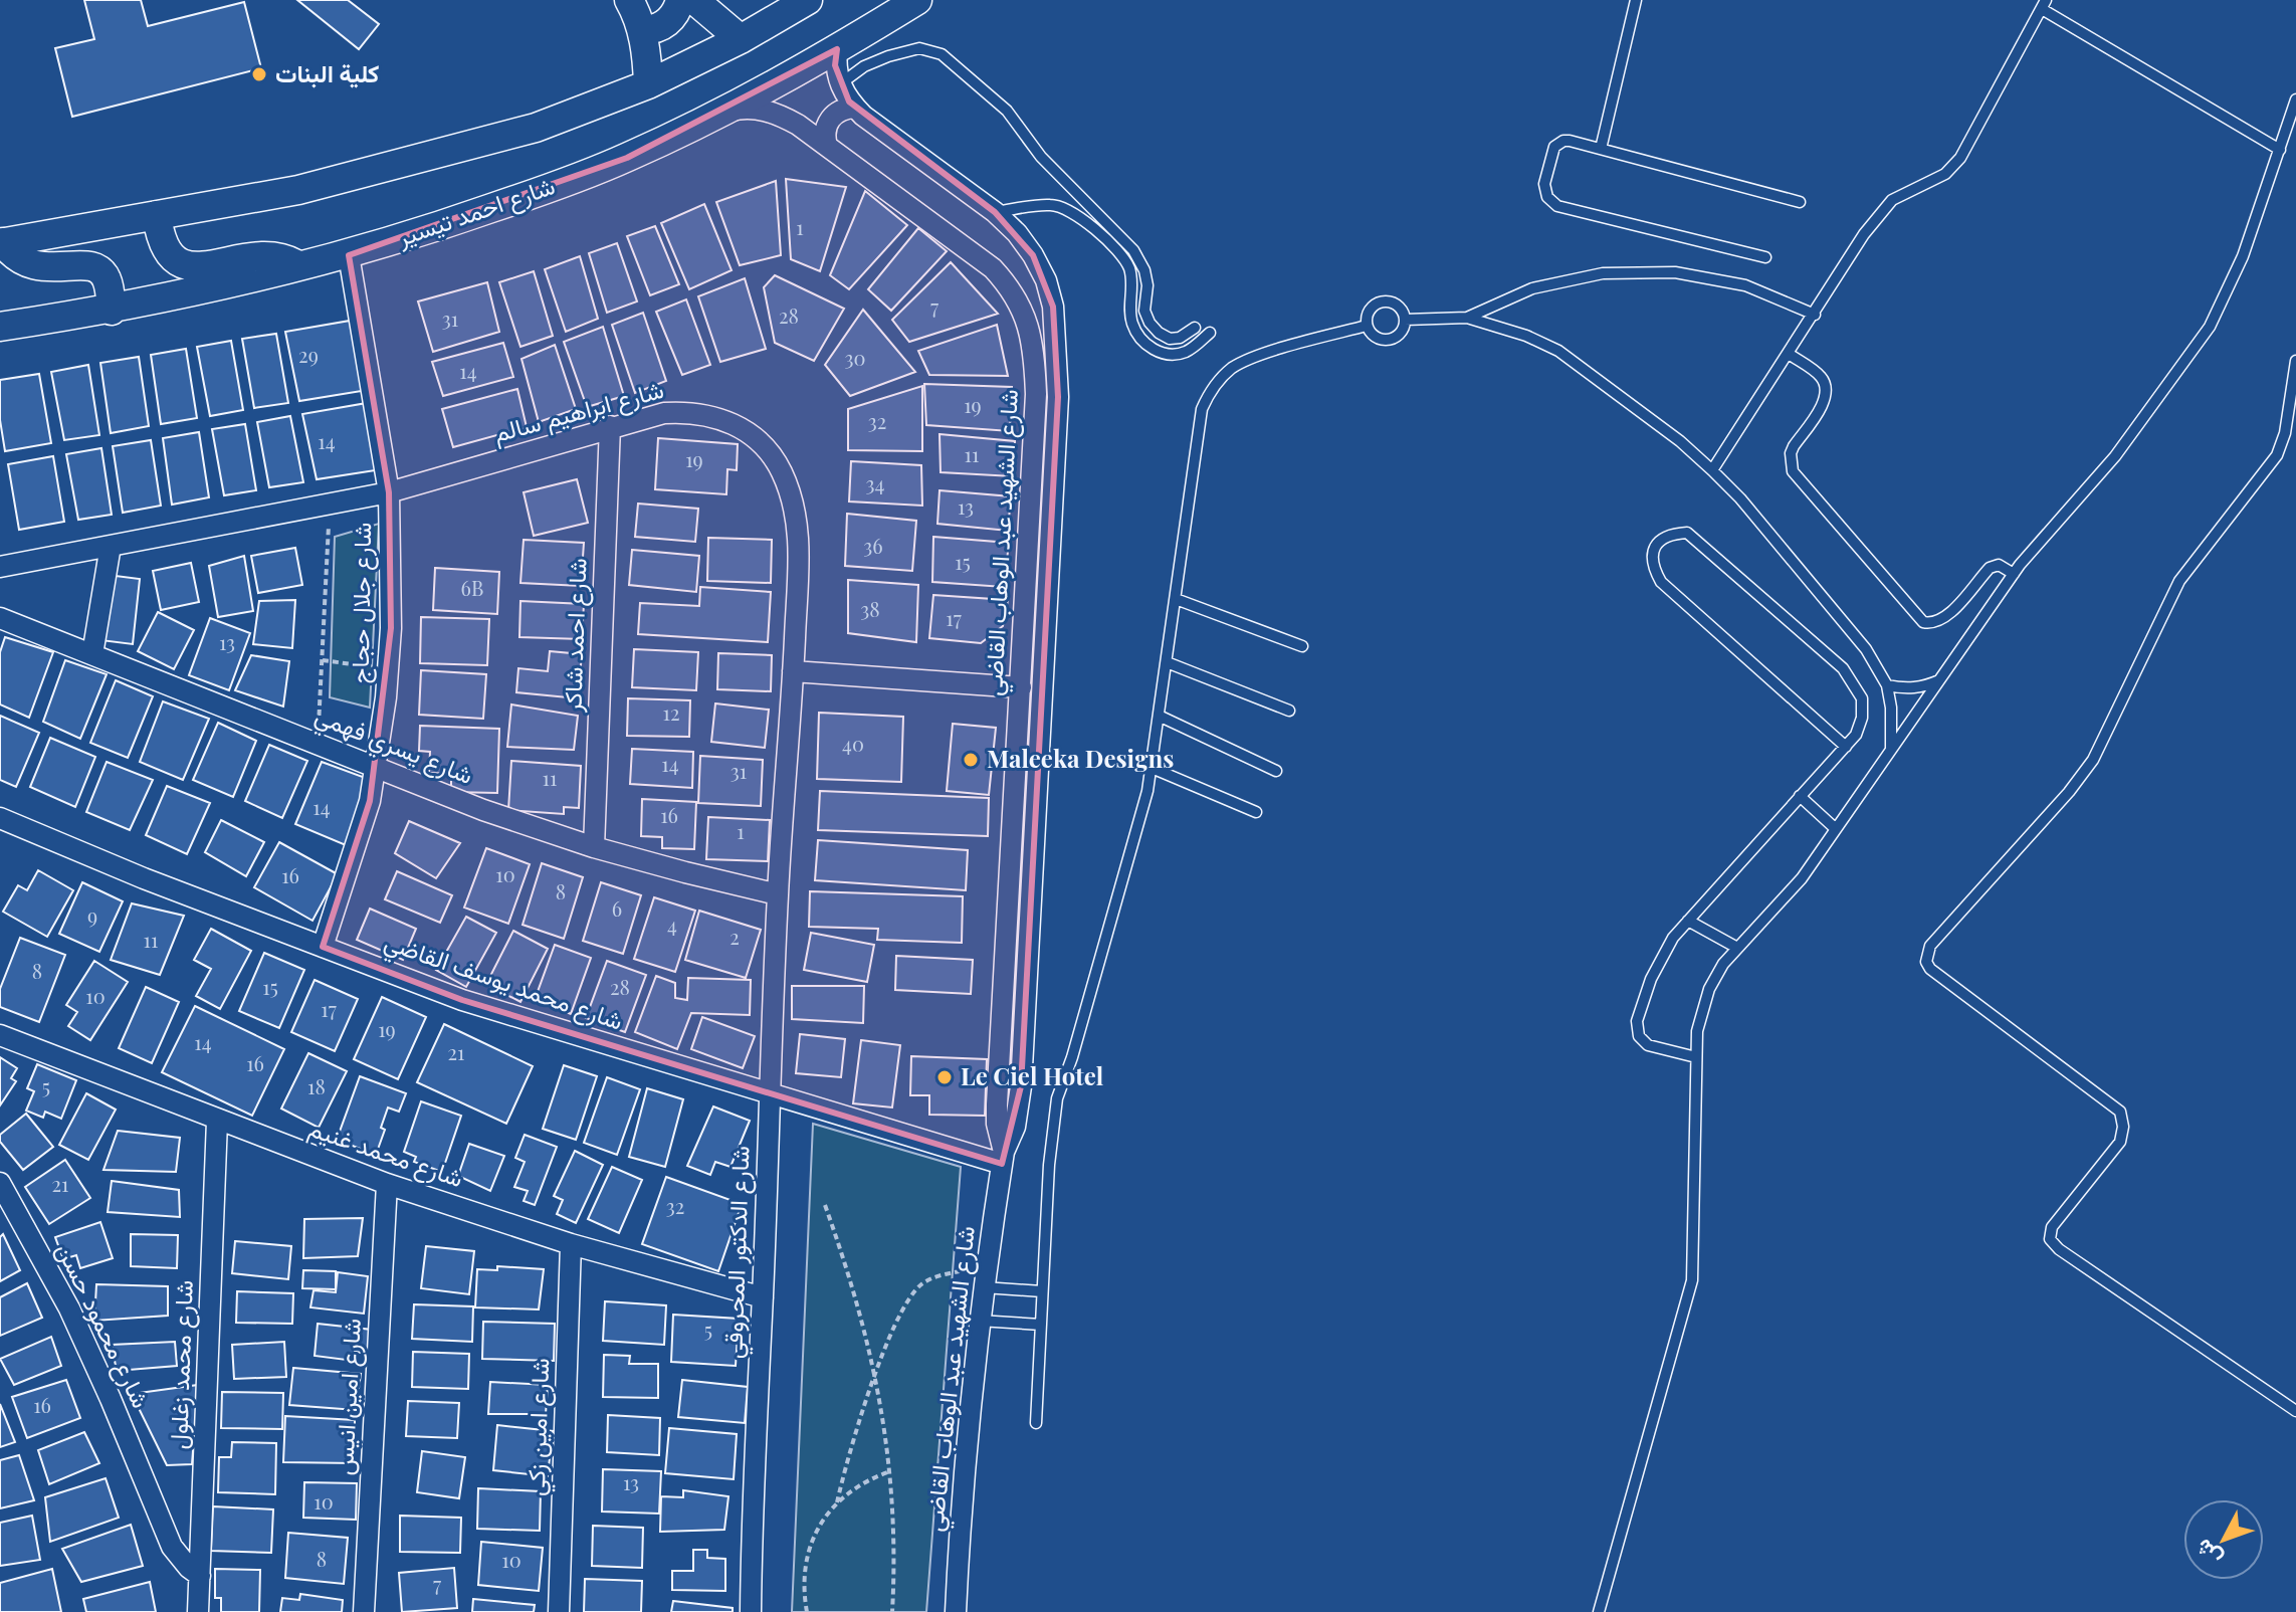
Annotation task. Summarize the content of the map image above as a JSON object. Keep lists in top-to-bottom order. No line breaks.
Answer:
{"streets":{"main road":["شارع احمد تيسير"],"street":["شارع ابراهيم سالم","شارع الشهيد عبد الوهاب القاضي","شارع جلال حجاج","شارع احمد شاكر","شارع يسري فهمي","شارع محمد يوسف القاضي","شارع محمد غنيم","شارع الدكتور المحروقي","شارع محمود حسن","شارع محمد زغلول","شارع امين انيس","شارع امين زكي"]},"crossings":[["شارع احمد تيسير","شارع الشهيد عبد الوهاب القاضي"],["شارع احمد تيسير","شارع جلال حجاج"],["شارع ابراهيم سالم","شارع جلال حجاج"],["شارع ابراهيم سالم","شارع احمد شاكر"],["شارع ابراهيم سالم","شارع يسري فهمي"],["شارع ابراهيم سالم","شارع الدكتور المحروقي"],["شارع الشهيد عبد الوهاب القاضي","شارع محمد يوسف القاضي"],["شارع جلال حجاج","شارع يسري فهمي"],["شارع جلال حجاج","شارع محمد يوسف القاضي"],["شارع احمد شاكر","شارع يسري فهمي"],["شارع يسري فهمي","شارع الدكتور المحروقي"],["شارع محمد يوسف القاضي","شارع الدكتور المحروقي"],["شارع محمد غنيم","شارع الدكتور المحروقي"],["شارع محمد غنيم","شارع محمد زغلول"],["شارع محمد غنيم","شارع امين انيس"],["شارع محمد غنيم","شارع امين زكي"],["شارع محمود حسن","شارع محمد زغلول"]],"places":["كلية البنات","Maleeka Designs","Le Ciel Hotel"],"house_numbers":["1","7","28","31","29","30","14","19","32","14","11","19","34","13","36","15","6B","38","17","13","12","40","14","31","11","14","16","1","10","16","8","6","9","4","2","11","8","15","28","10","17","19","14","21","16","5","18","21","32","5","16","13","10","8","10","7"],"north":"bottom left"}
